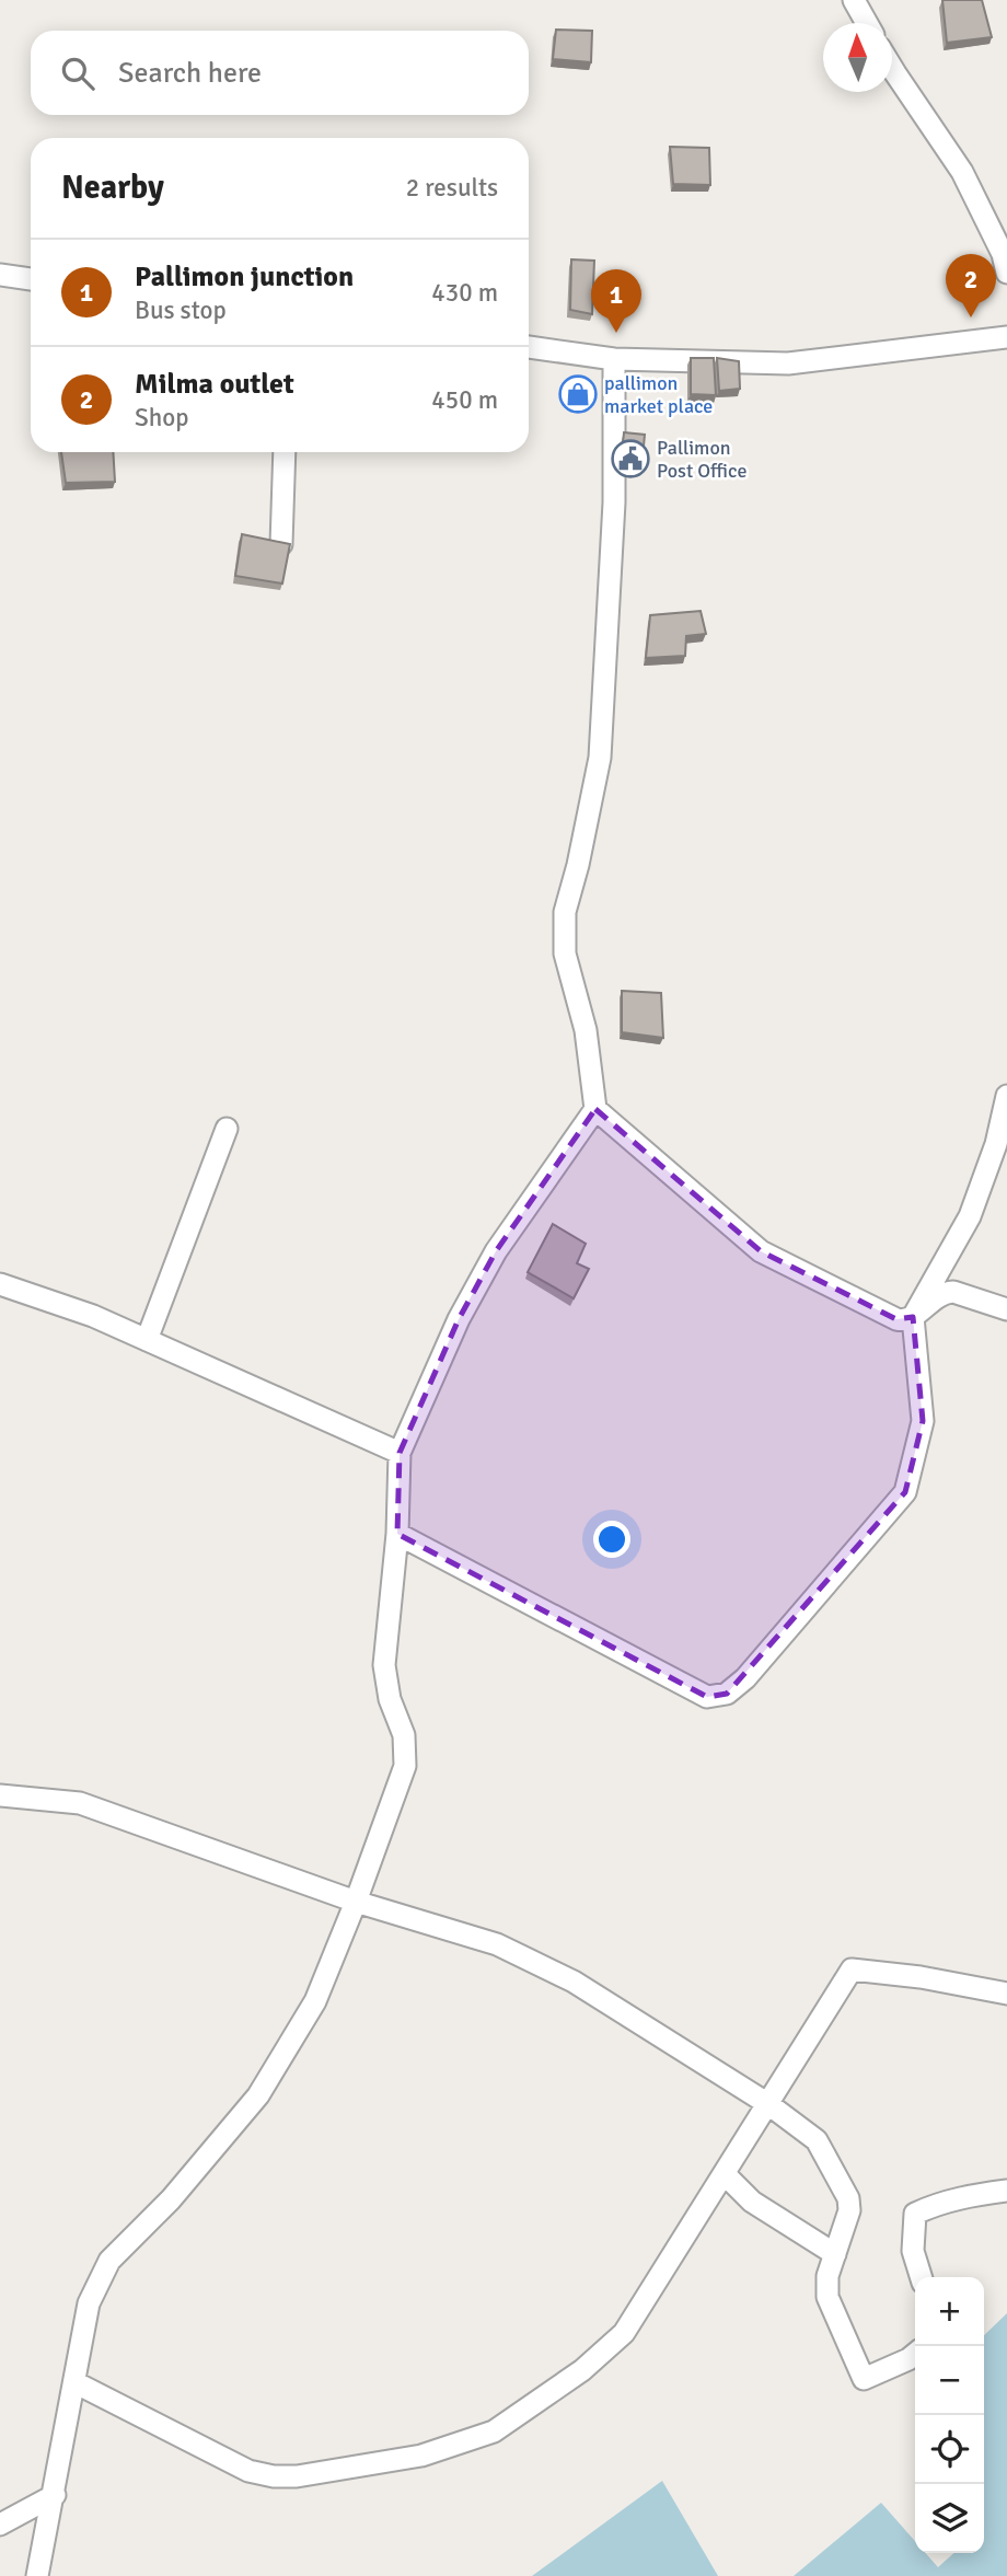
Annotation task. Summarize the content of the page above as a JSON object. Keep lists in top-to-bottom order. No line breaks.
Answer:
{"places":{"shop":["pallimon market place"],"public building":["Pallimon Post Office"]},"north":"top","page":{"search":"Search here","heading":["Nearby","2 results"],"list":[{"mark":"1","name":"Pallimon junction","note":"Bus stop","value":"430 m"},{"mark":"2","name":"Milma outlet","note":"Shop","value":"450 m"}],"pins":["2","1"],"map_buttons":["+","−"]}}
